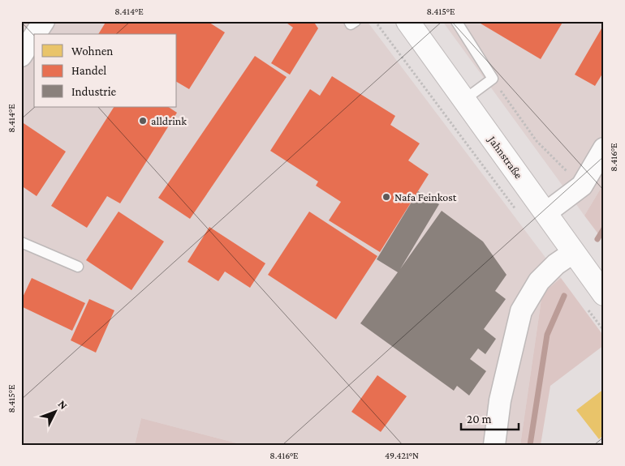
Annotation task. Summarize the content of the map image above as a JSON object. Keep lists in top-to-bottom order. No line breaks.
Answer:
{"streets":{"street":["Jahnstraße"]},"places":["alldrink","Nafa Feinkost"],"legend":["Wohnen","Handel","Industrie"],"scale_bar":"20 m","north":"top right","coordinates":["8.414°E","8.415°E","8.416°E","49.421°N"]}
